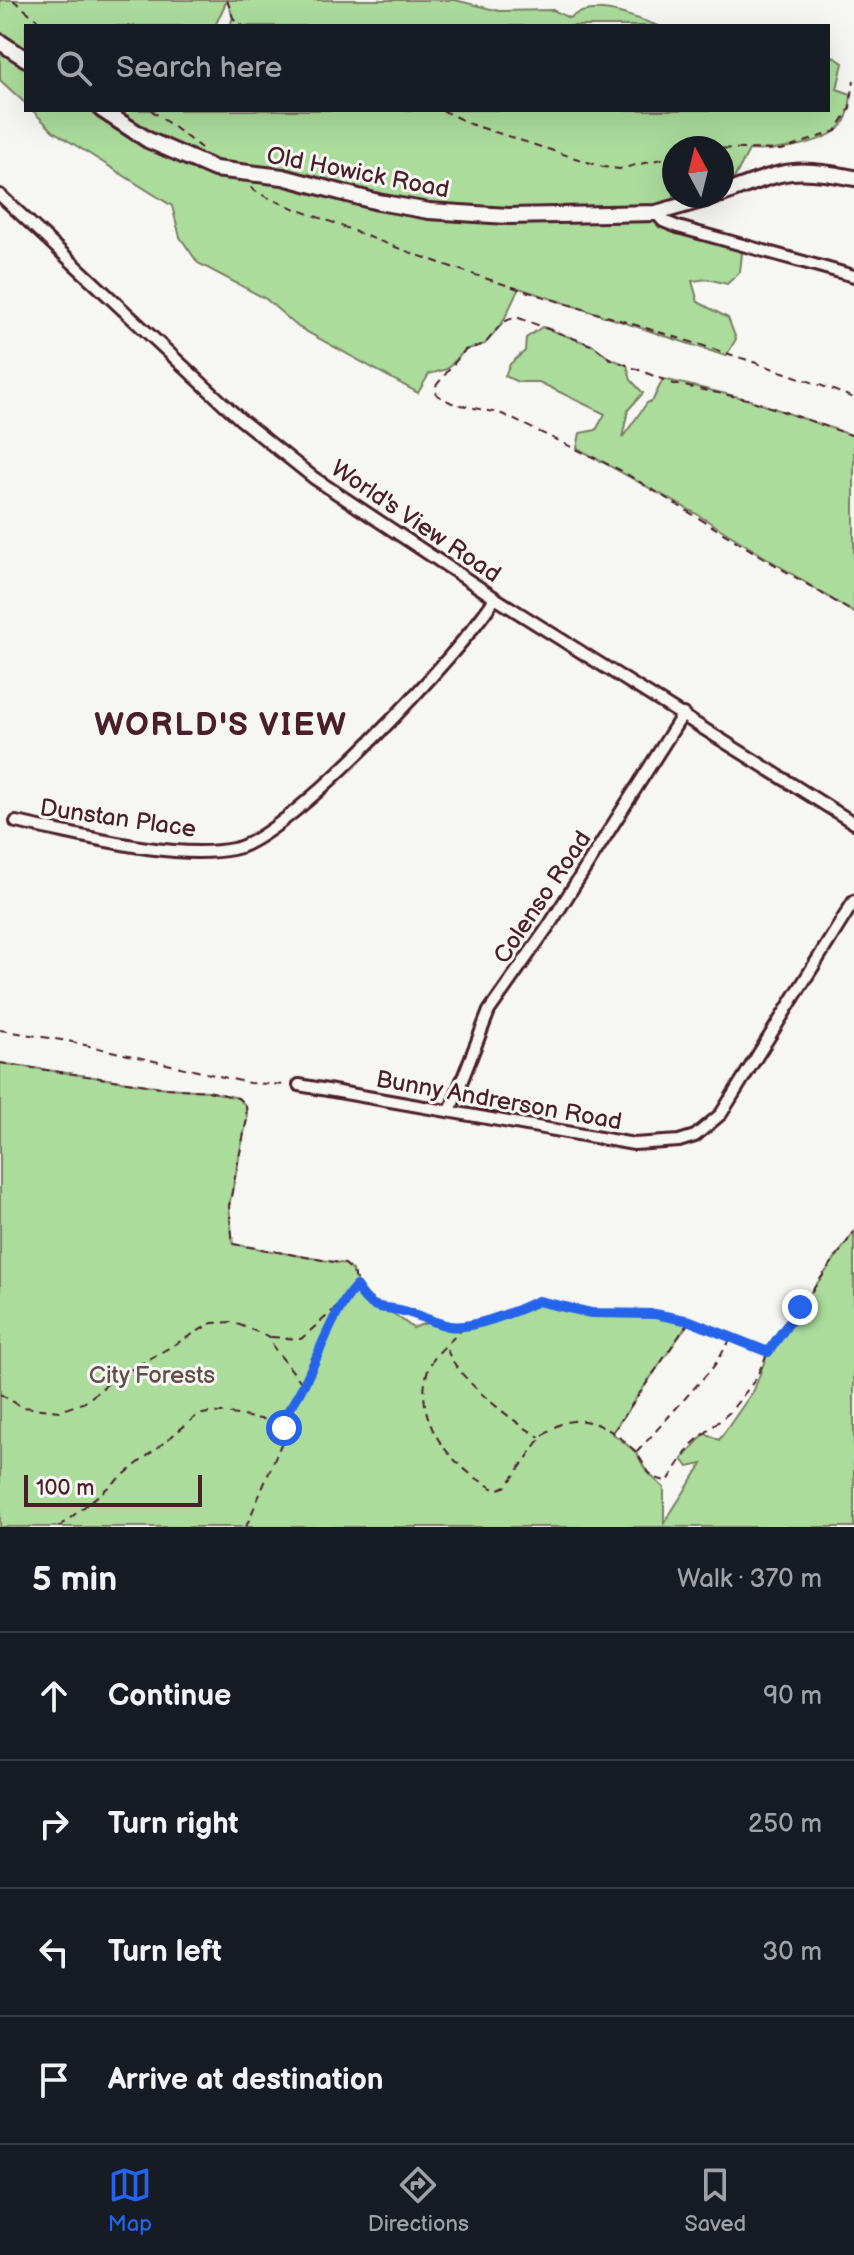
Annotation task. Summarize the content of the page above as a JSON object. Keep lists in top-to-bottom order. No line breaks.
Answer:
{"streets":{"main road":["Old Howick Road"],"street":["World's View Road","Dunstan Place","Colenso Road","Bunny Andrerson Road"]},"crossings":[["World's View Road","Dunstan Place"],["World's View Road","Colenso Road"],["Colenso Road","Bunny Andrerson Road"]],"districts":["WORLD'S VIEW"],"parks":["City Forests"],"scale_bar":"100 m","north":"top","page":{"search":"Search here","scale":"100 m","heading":["5 min","Walk · 370 m"],"list":[["Continue","90 m"],["Turn right","250 m"],["Turn left","30 m"],"Arrive at destination"],"nav":["Map","Directions","Saved"]}}
